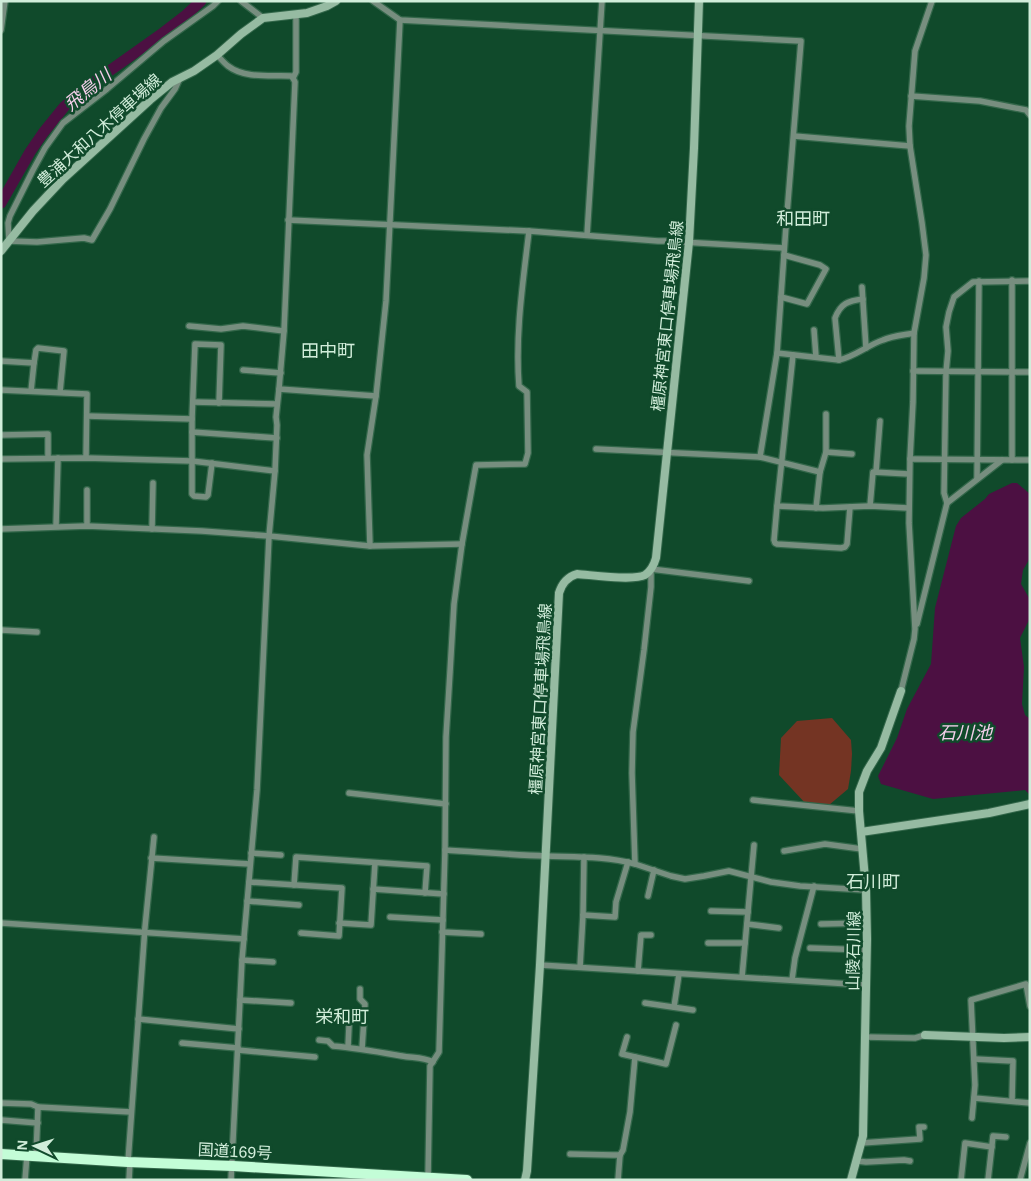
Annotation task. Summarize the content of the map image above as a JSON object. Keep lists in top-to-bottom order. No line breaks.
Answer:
{"streets":{"highway":["国道169号"],"main road":["豊浦大和八木停車場線","橿原神宮東口停車場飛鳥線","山陵石川線"]},"districts":["和田町","田中町","石川町","栄和町"],"water":["飛鳥川","石川池"],"north":"left"}
